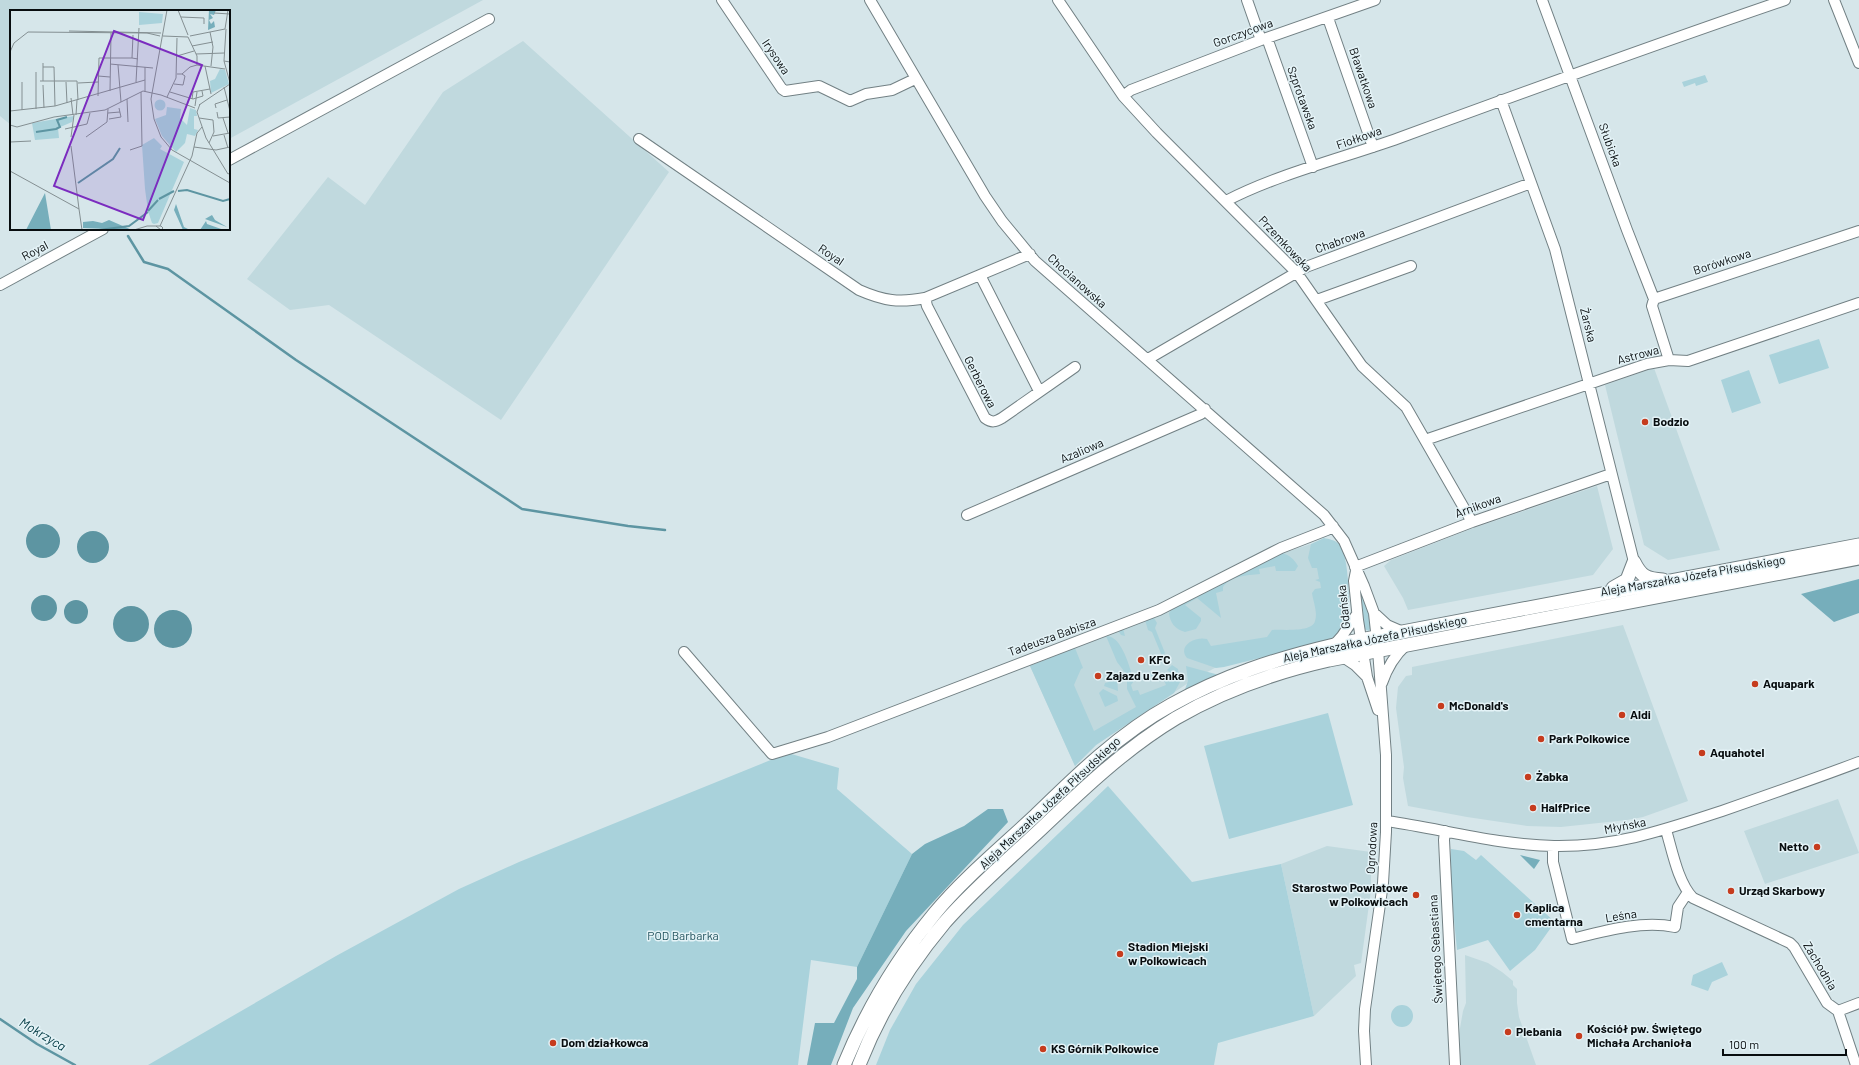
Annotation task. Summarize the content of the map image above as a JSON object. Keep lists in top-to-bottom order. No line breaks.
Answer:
{"streets":{"main road":["Aleja Marszałka Józefa Piłsudskiego"],"street":["Gorczycowa","Irysowa","Bławatkowa","Szprotawska","Fiołkowa","Słubicka","Chabrowa","Przemkowska","Royal","Borówkowa","Chocianowska","Żarska","Astrowa","Gerberowa","Azaliowa","Arnikowa","Gdańska","Tadeusza Babisza","Młyńska","Ogrodowa","Leśna","Świętego Sebastiana","Zachodnia"]},"crossings":[["Gorczycowa","Bławatkowa"],["Gorczycowa","Szprotawska"],["Gorczycowa","Przemkowska"],["Irysowa","Chocianowska"],["Bławatkowa","Fiołkowa"],["Szprotawska","Fiołkowa"],["Fiołkowa","Słubicka"],["Fiołkowa","Przemkowska"],["Fiołkowa","Żarska"],["Słubicka","Borówkowa"],["Chabrowa","Przemkowska"],["Chabrowa","Chocianowska"],["Chabrowa","Żarska"],["Przemkowska","Astrowa"],["Przemkowska","Arnikowa"],["Royal","Chocianowska"],["Royal","Gerberowa"],["Chocianowska","Azaliowa"],["Chocianowska","Gdańska"],["Chocianowska","Tadeusza Babisza"],["Żarska","Astrowa"],["Żarska","Arnikowa"],["Arnikowa","Gdańska"],["Aleja Marszałka Józefa Piłsudskiego","Gdańska"],["Aleja Marszałka Józefa Piłsudskiego","Ogrodowa"],["Gdańska","Tadeusza Babisza"],["Gdańska","Ogrodowa"],["Młyńska","Ogrodowa"],["Młyńska","Leśna"],["Młyńska","Świętego Sebastiana"],["Leśna","Zachodnia"]],"water":["Mokrzyca"],"parks":["POD Barbarka"],"places":["Bodzio","KFC","Zajazd u Zenka","Aquapark","McDonald's","Aldi","Park Polkowice","Aquahotel","Żabka","HalfPrice","Netto","Urząd Skarbowy","Starostwo Powiatowe w Polkowicach","Kaplica cmentarna","Stadion Miejski w Polkowicach","Plebania","Kościół pw. Świętego Michała Archanioła","Dom działkowca","KS Górnik Polkowice"],"scale_bar":"100 m"}
